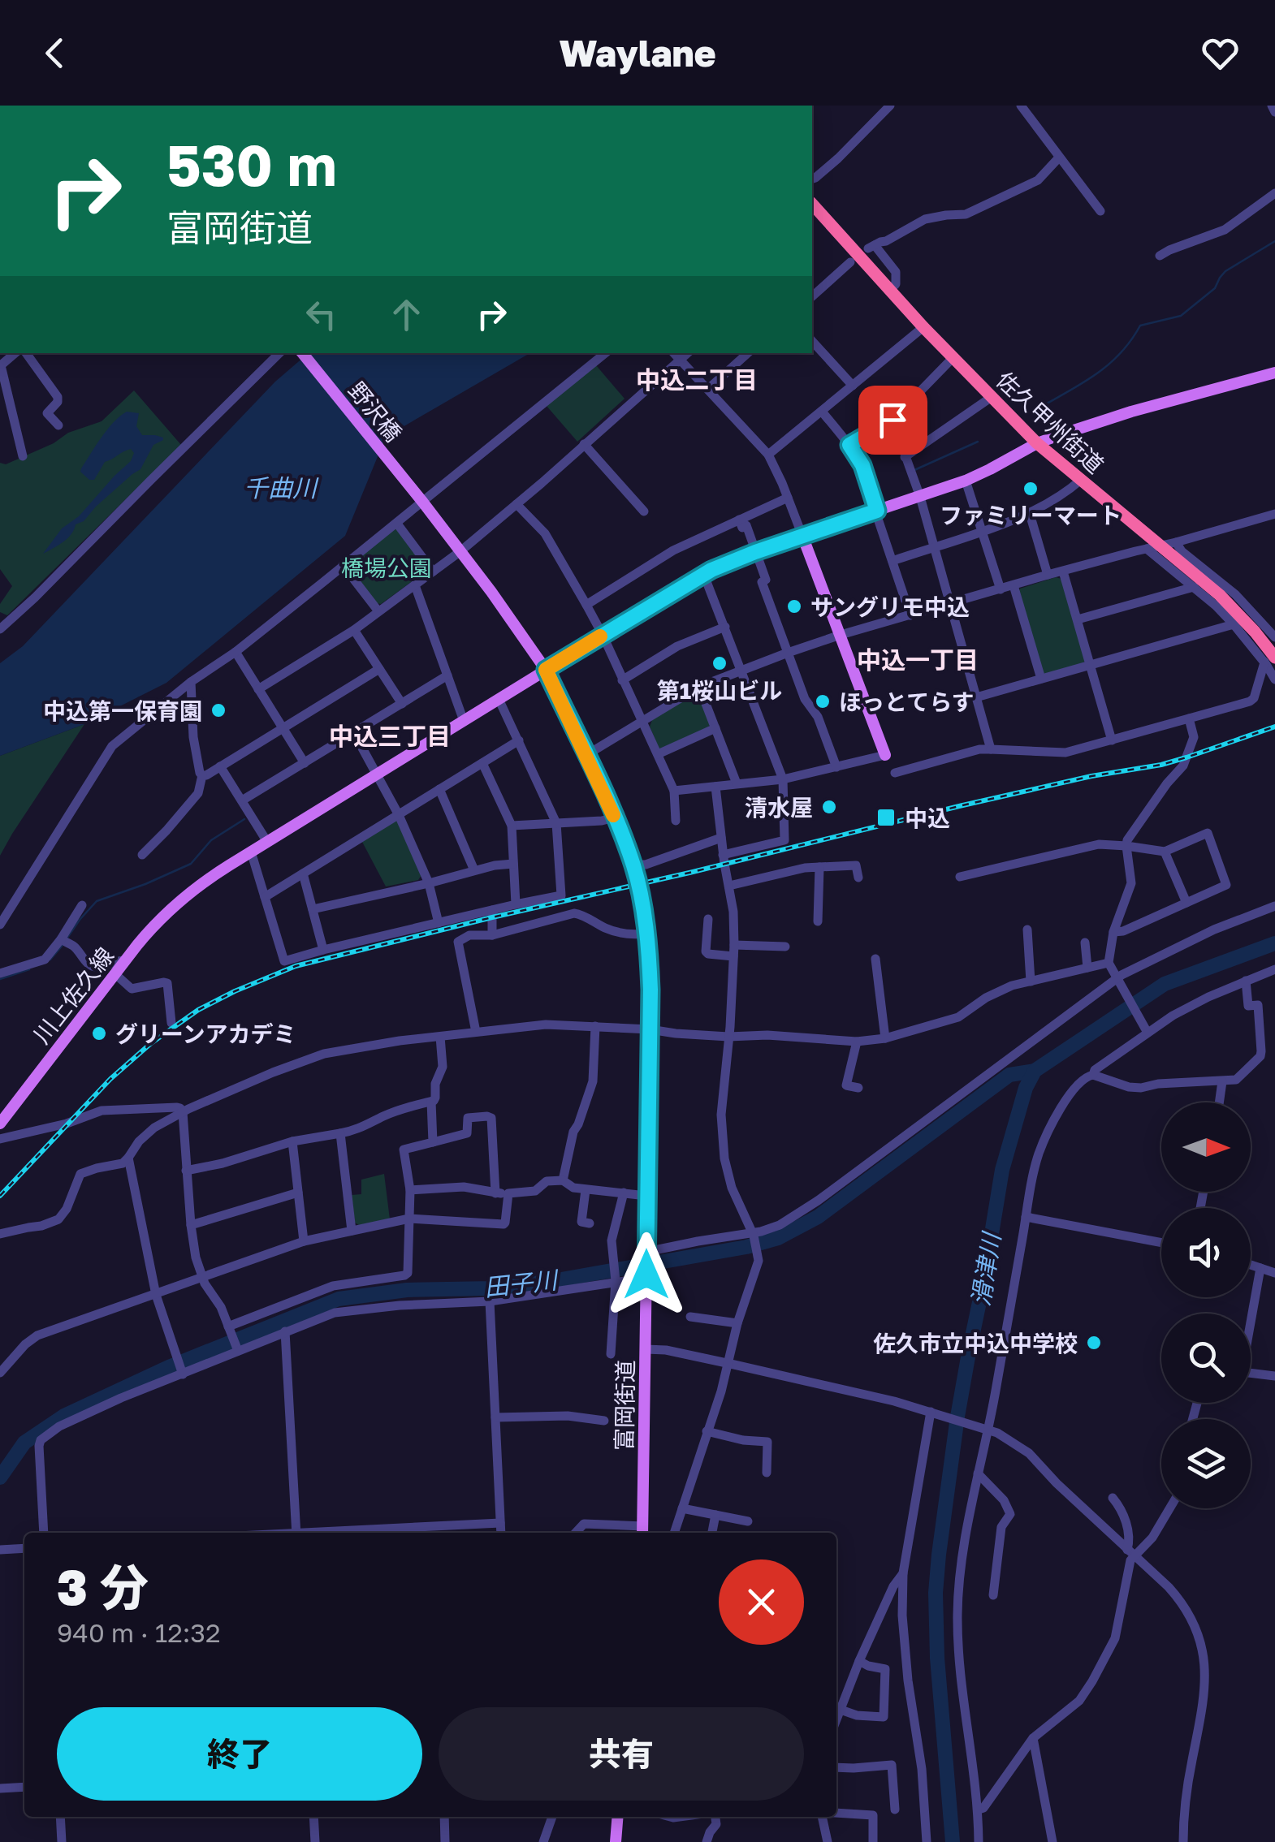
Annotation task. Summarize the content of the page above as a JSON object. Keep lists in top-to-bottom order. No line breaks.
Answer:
{"streets":{"highway":["佐久甲州街道"],"main road":["野沢橋","川上佐久線","富岡街道"]},"crossings":[["野沢橋","川上佐久線"]],"districts":["中込二丁目","中込一丁目","中込三丁目"],"water":["千曲川","滑津川","田子川"],"parks":["橋場公園"],"places":{"other":["ファミリーマート","サングリモ中込","第1桜山ビル","ほっとてらす","中込第一保育園","清水屋","グリーンアカデミ","佐久市立中込中学校"],"transit":["中込"]},"north":"right","page":{"header":"Waylane","turn":["530 m","富岡街道"],"heading":["3 分","940 m · 12:32"],"buttons":["終了","共有"]}}
